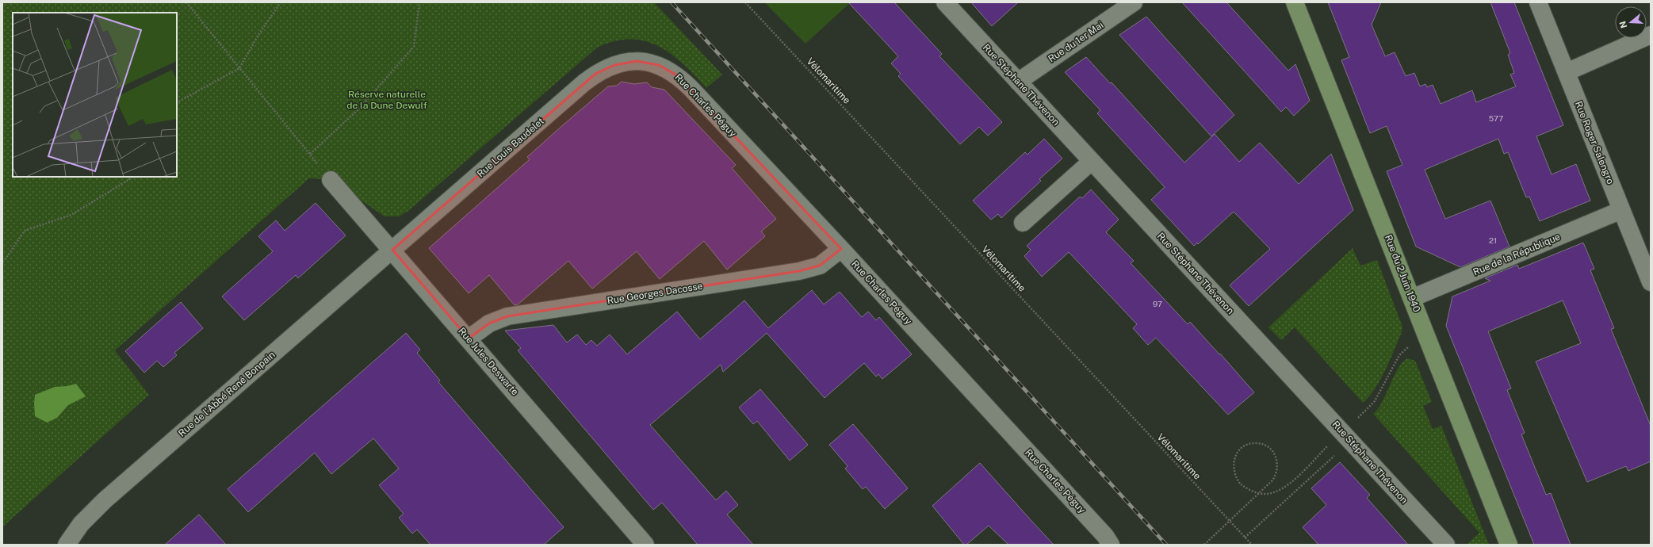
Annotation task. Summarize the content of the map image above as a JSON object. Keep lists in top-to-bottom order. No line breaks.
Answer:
{"streets":{"main road":["Rue du 2 Juin 1940"],"street":["Rue du 1er Mai","Rue Stéphane Thévenon","Rue Charles Péguy","Rue Roger Salengro","Rue Louis Baudelet","Rue de la République","Rue Georges Dacosse","Rue Jules Deswarte","Rue de l'Abbé René Bonpain"],"path":["Vélomaritime"]},"crossings":[["Rue du 1er Mai","Rue Stéphane Thévenon"],["Rue Charles Péguy","Rue Louis Baudelet"],["Rue Charles Péguy","Rue Georges Dacosse"],["Rue Roger Salengro","Rue de la République"],["Rue Louis Baudelet","Rue Jules Deswarte"],["Rue Louis Baudelet","Rue de l'Abbé René Bonpain"],["Rue de la République","Rue du 2 Juin 1940"],["Rue Georges Dacosse","Rue Jules Deswarte"],["Rue Jules Deswarte","Rue de l'Abbé René Bonpain"]],"parks":["Réserve naturelle de la Dune Dewulf"],"house_numbers":["577","21","97"],"north":"left"}
